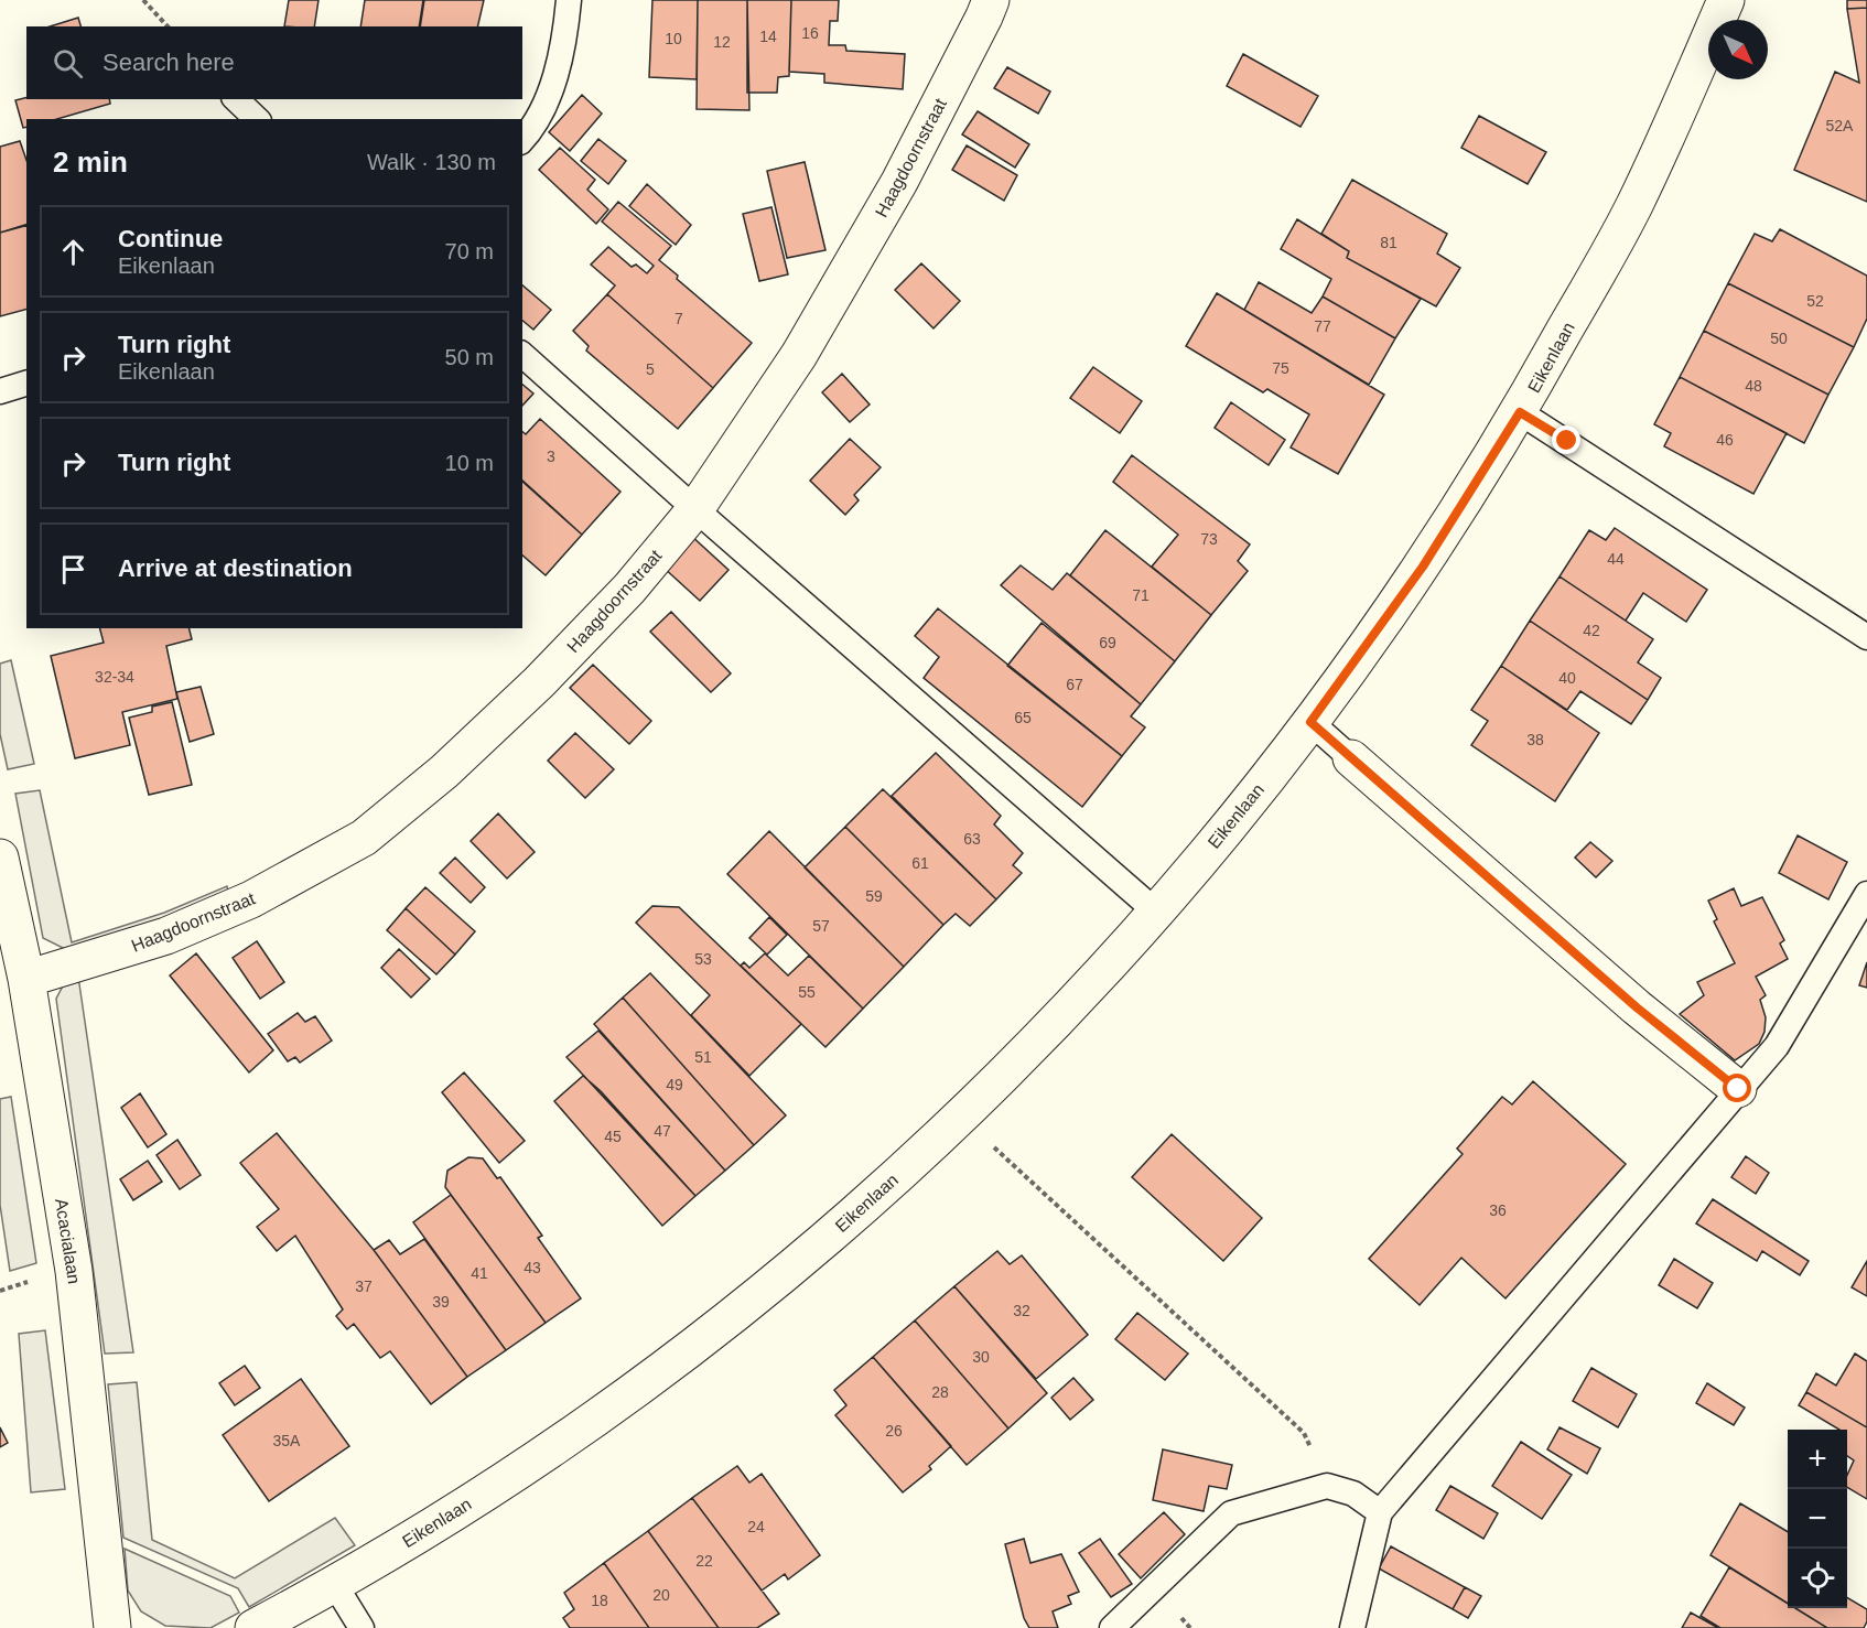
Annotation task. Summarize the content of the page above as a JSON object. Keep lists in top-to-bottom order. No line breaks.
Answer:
{"streets":{"street":["Haagdoornstraat","Eikenlaan","Acacialaan"]},"crossings":[["Haagdoornstraat","Acacialaan"]],"house_numbers":["16","14","10","12","52A","81","52","7","77","50","75","5","48","46","3","73","44","71","42","69","32-34","40","67","65","38","63","61","59","57","53","55","51","49","47","45","36","43","41","37","39","32","30","28","26","35A","24","22","20","18"],"north":"bottom right","page":{"search":"Search here","heading":["2 min","Walk · 130 m"],"list":[["Continue","Eikenlaan","70 m"],["Turn right","Eikenlaan","50 m"],["Turn right","10 m"],"Arrive at destination"],"map_buttons":["+","−"]}}
